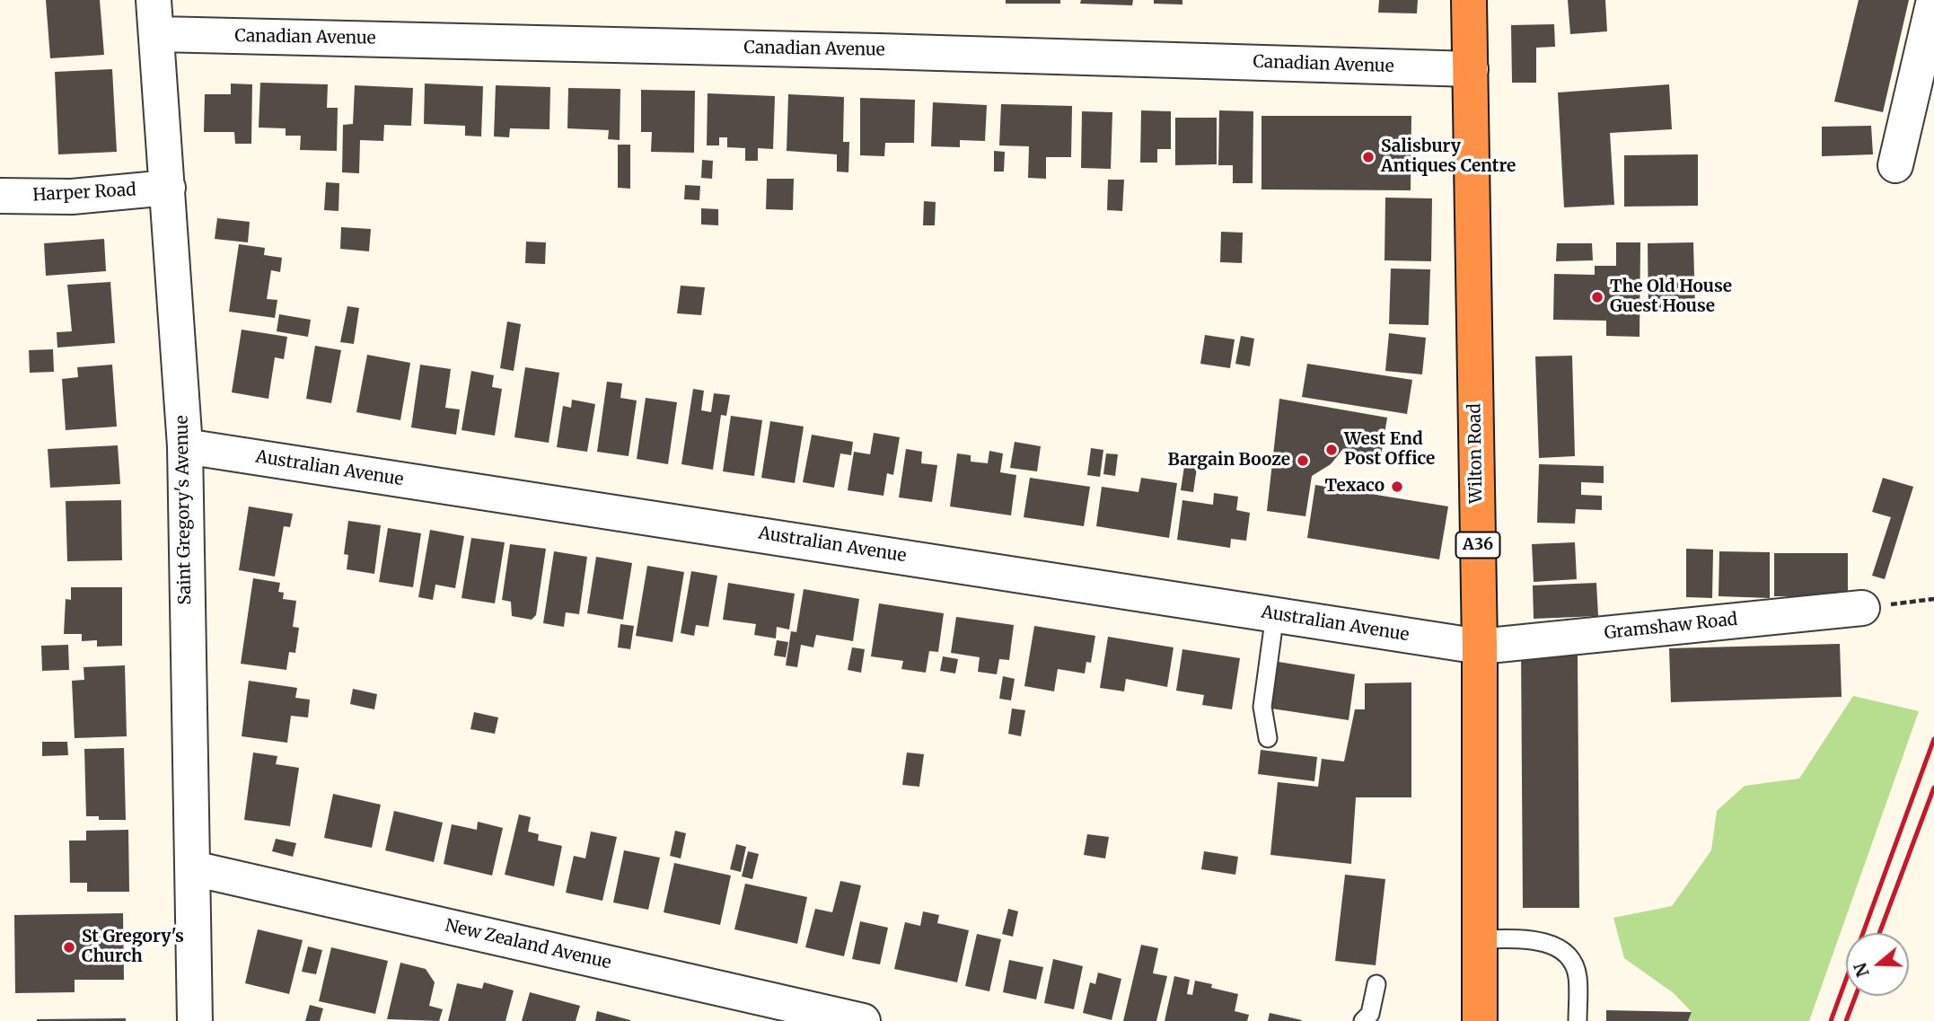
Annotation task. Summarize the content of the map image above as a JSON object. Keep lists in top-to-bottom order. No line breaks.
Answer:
{"streets":{"highway":["Wilton Road","A36"],"street":["Canadian Avenue","Harper Road","Australian Avenue","Saint Gregory's Avenue","Gramshaw Road","New Zealand Avenue"]},"crossings":[["Canadian Avenue","Wilton Road"],["Canadian Avenue","Saint Gregory's Avenue"],["Harper Road","Saint Gregory's Avenue"],["Wilton Road","Australian Avenue"],["Wilton Road","Gramshaw Road"],["Australian Avenue","Saint Gregory's Avenue"],["Australian Avenue","Gramshaw Road"],["Saint Gregory's Avenue","New Zealand Avenue"]],"places":["Salisbury Antiques Centre","The Old House Guest House","West End Post Office","Bargain Booze","Texaco","St Gregory's Church"],"north":"left"}
